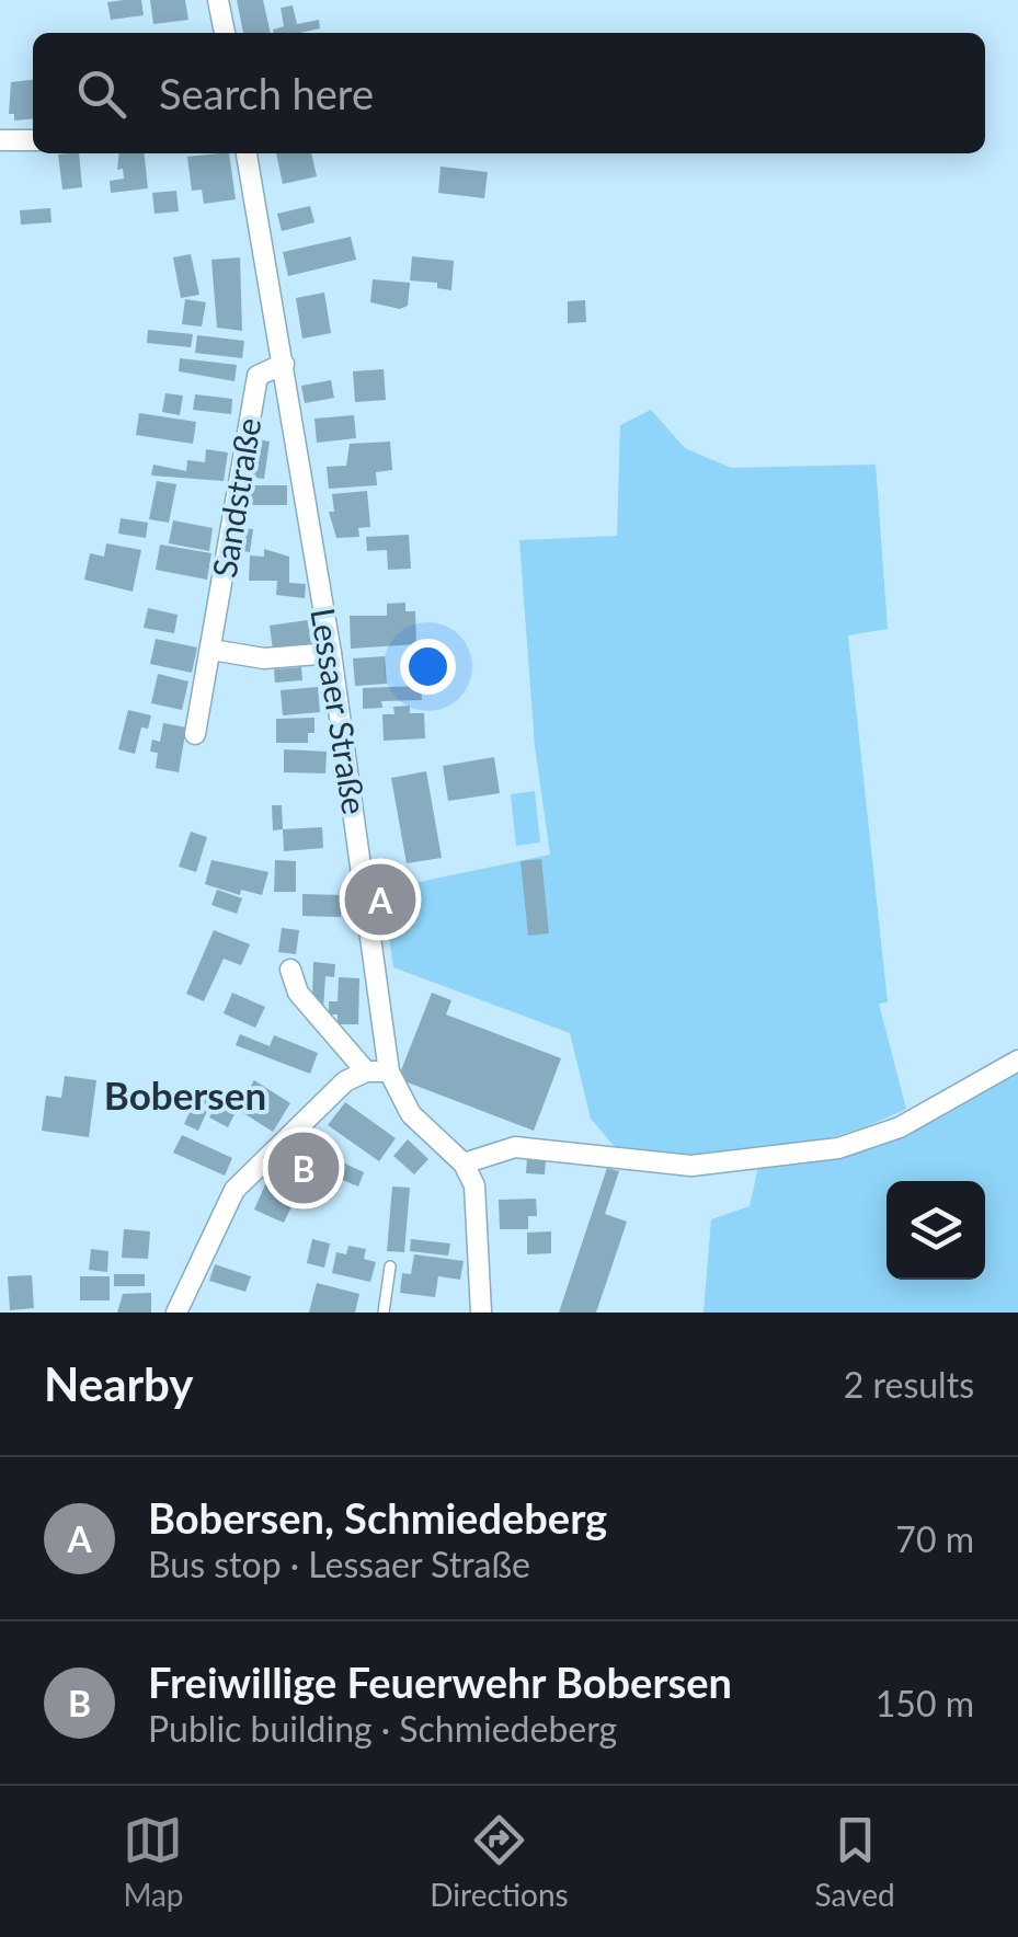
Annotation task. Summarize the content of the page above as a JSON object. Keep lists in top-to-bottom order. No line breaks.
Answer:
{"streets":{"street":["Sandstraße","Lessaer Straße"]},"crossings":[["Sandstraße","Lessaer Straße"]],"districts":["Bobersen"],"page":{"search":"Search here","pins":["A","B"],"heading":["Nearby","2 results"],"list":[{"mark":"A","name":"Bobersen, Schmiedeberg","note":"Bus stop · Lessaer Straße","value":"70 m"},{"mark":"B","name":"Freiwillige Feuerwehr Bobersen","note":"Public building · Schmiedeberg","value":"150 m"}],"nav":["Map","Directions","Saved"]}}
